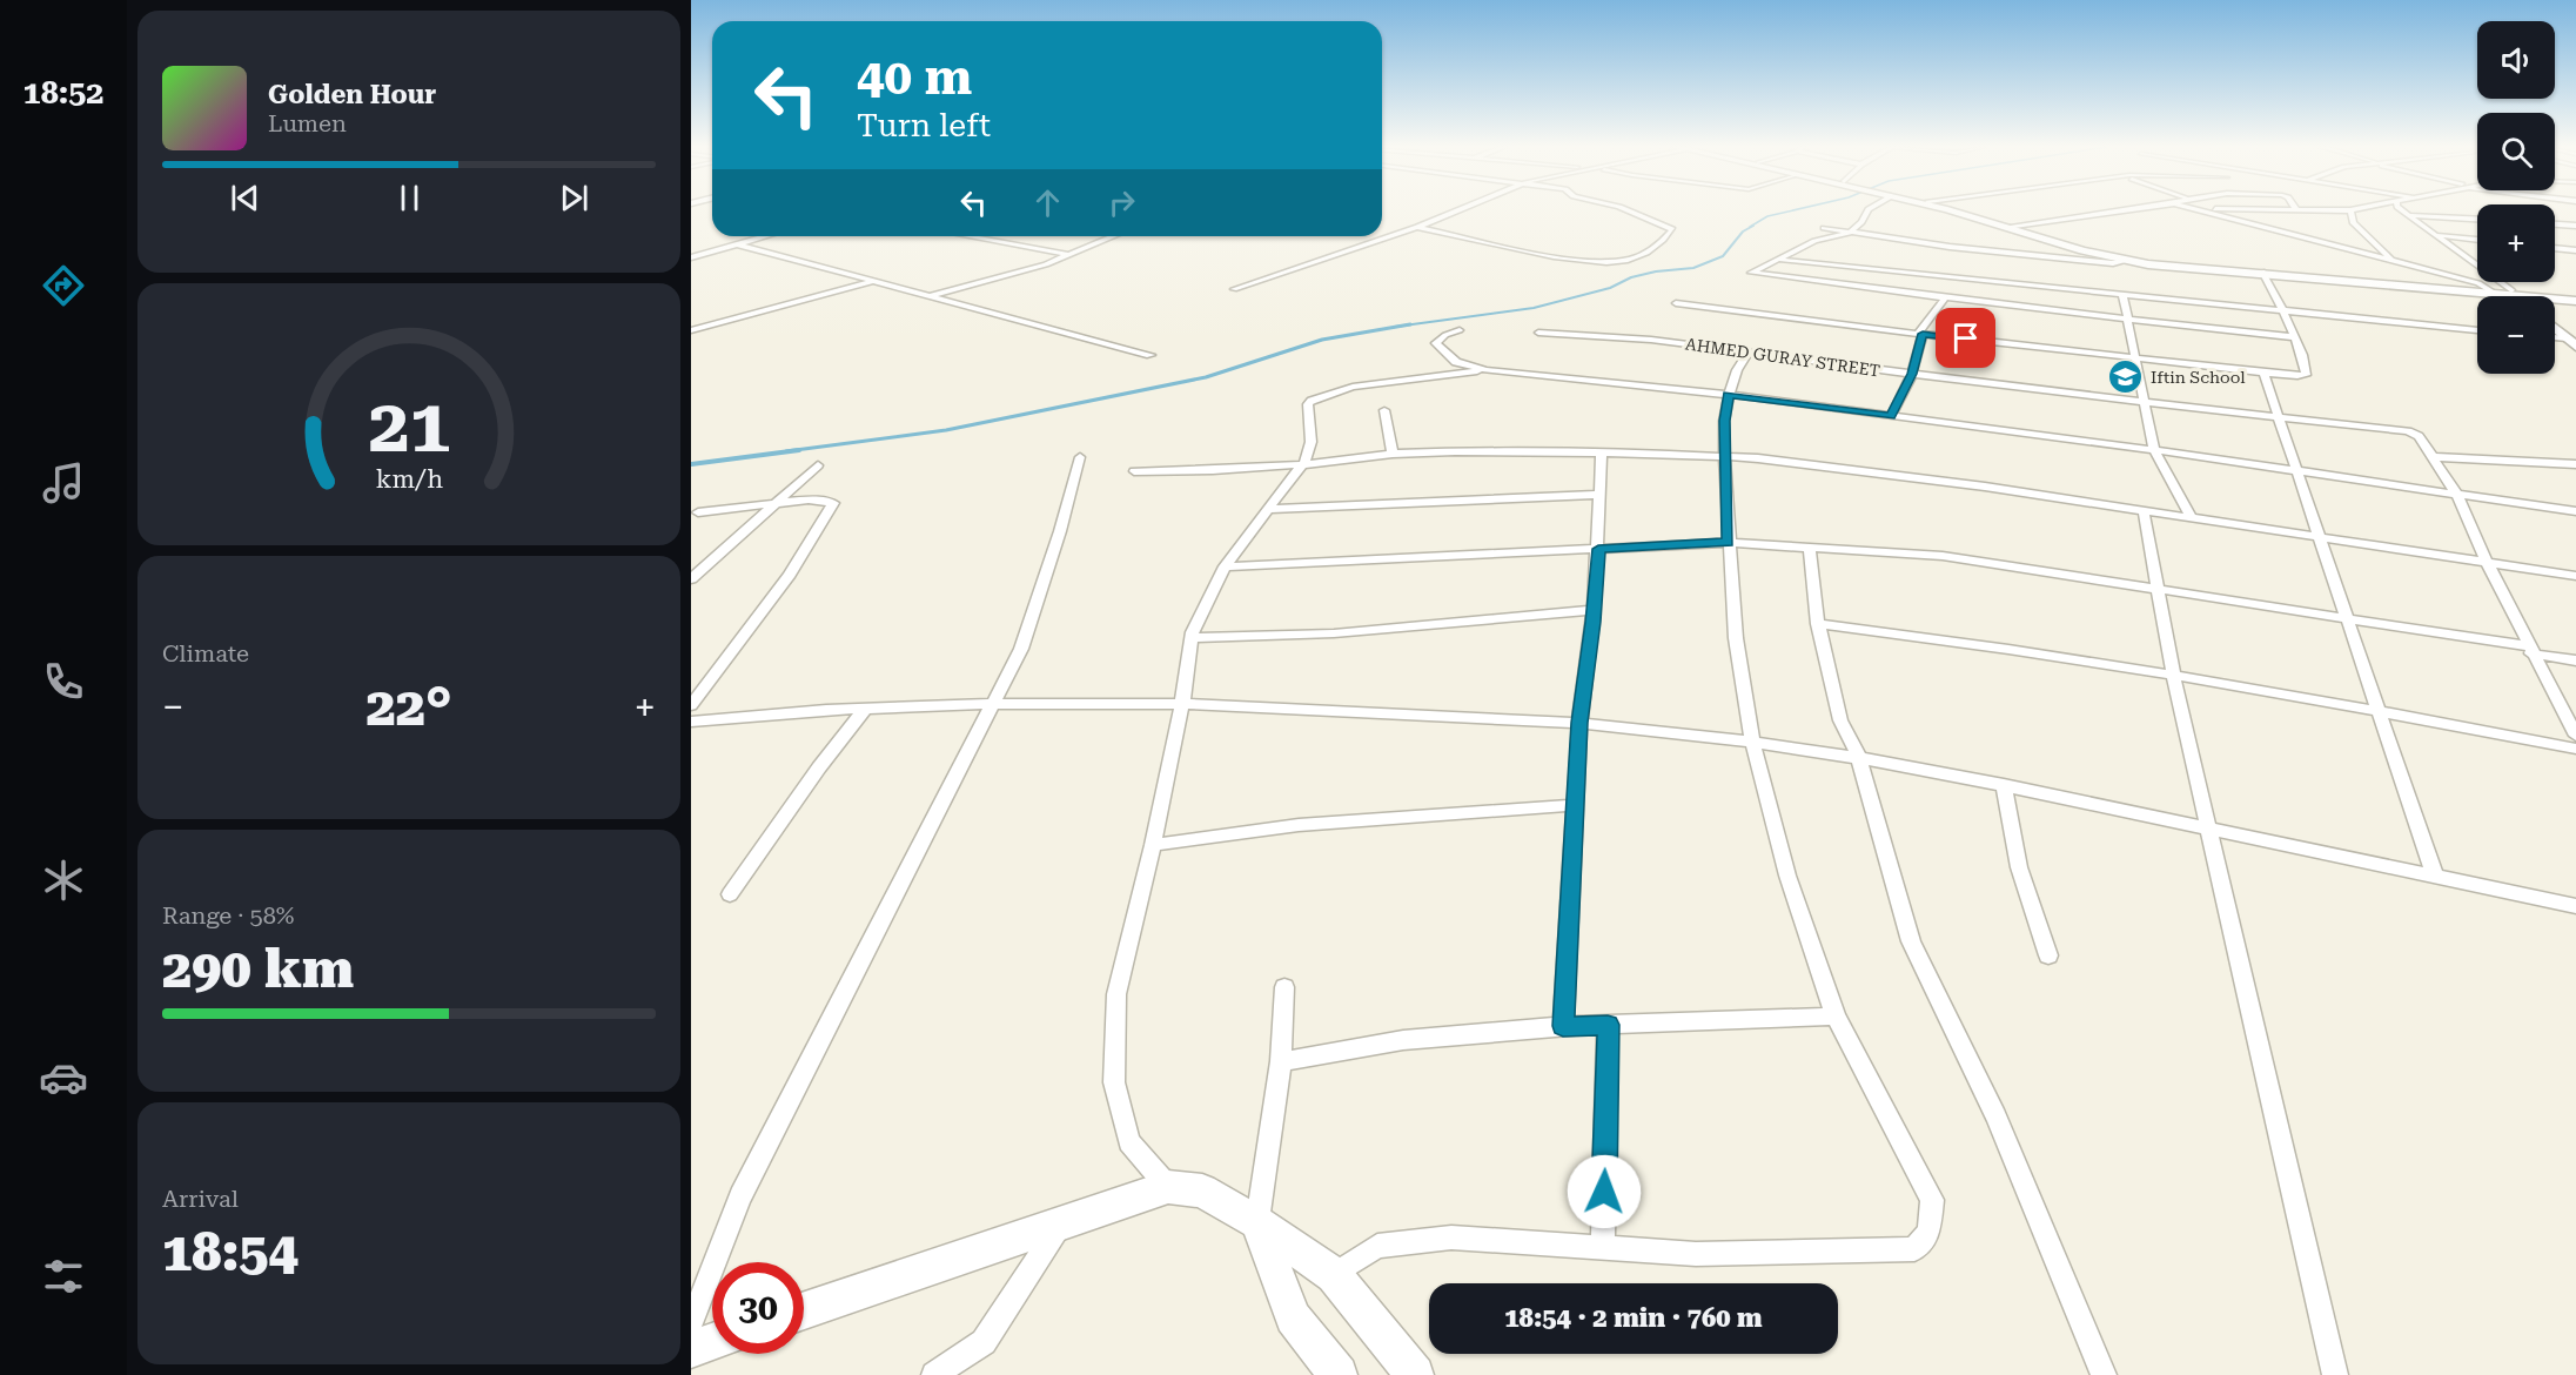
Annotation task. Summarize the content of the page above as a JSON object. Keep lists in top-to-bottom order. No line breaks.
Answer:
{"streets":{"street":["AHMED GURAY STREET"]},"places":{"school or university":["Iftin School"]},"page":{"tabs":"18:52","map_buttons":["+","−"],"turn":["40 m","Turn left"],"song":["Golden Hour","Lumen"],"tile":["Climate",["Range · 58%","290 km"],["Arrival","18:54"]],"heat":["−","22°","+"],"limit":"30","trip":"18:54 · 2 min · 760 m","gauge":["21","km/h"]}}
